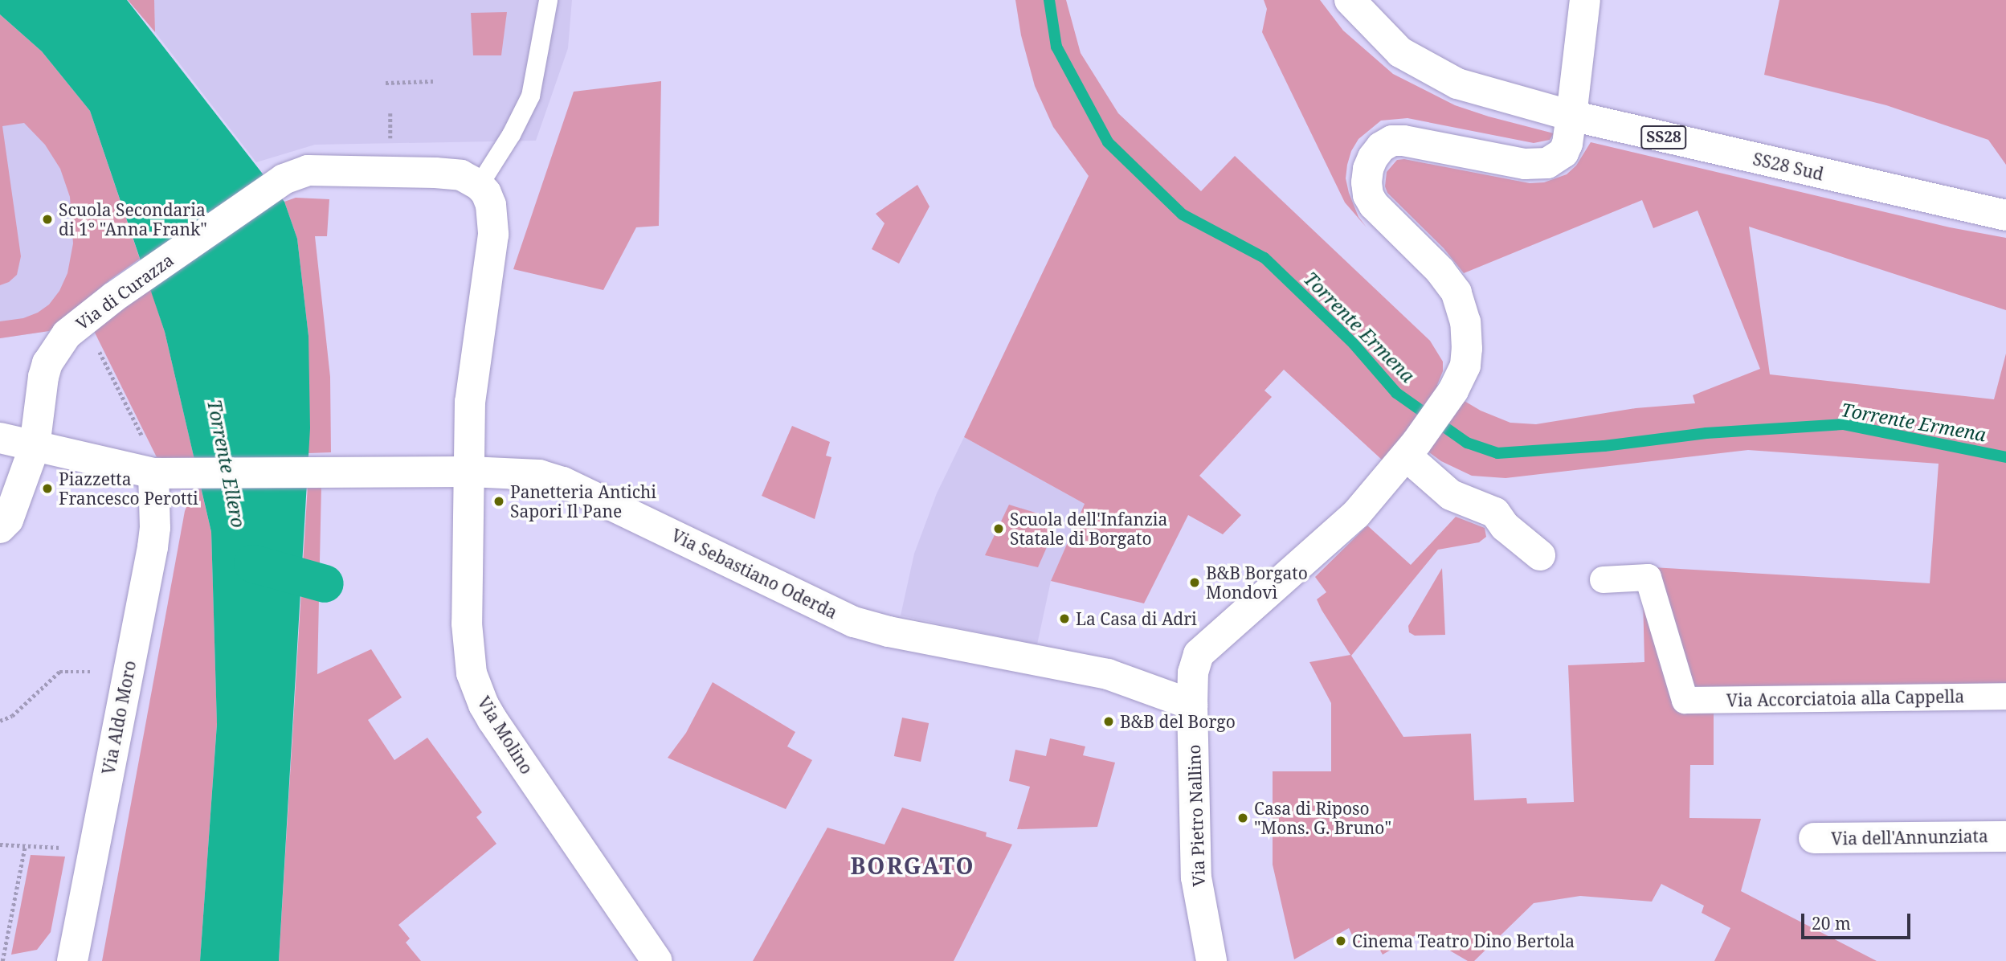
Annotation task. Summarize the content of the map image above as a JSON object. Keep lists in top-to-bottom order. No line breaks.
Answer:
{"streets":{"main road":["SS28","SS28 Sud","Via di Curazza","Via Sebastiano Oderda","Via Aldo Moro","Via Molino","Via Pietro Nallino","Via dell'Annunziata"],"street":["Via Accorciatoia alla Cappella"]},"crossings":[["SS28 Sud","Via Pietro Nallino"],["Via di Curazza","Via Sebastiano Oderda"],["Via Sebastiano Oderda","Via Aldo Moro"],["Via Sebastiano Oderda","Via Molino"],["Via Sebastiano Oderda","Via Pietro Nallino"]],"districts":["BORGATO"],"water":["Torrente Ermena","Torrente Ellero"],"places":["Scuola Secondaria di 1° \"Anna Frank\"","Piazzetta Francesco Perotti","Panetteria Antichi Sapori Il Pane","Scuola dell'Infanzia Statale di Borgato","B&B Borgato Mondovì","La Casa di Adri","B&B del Borgo","Casa di Riposo \"Mons. G. Bruno\"","Cinema Teatro Dino Bertola"],"scale_bar":"20 m"}
